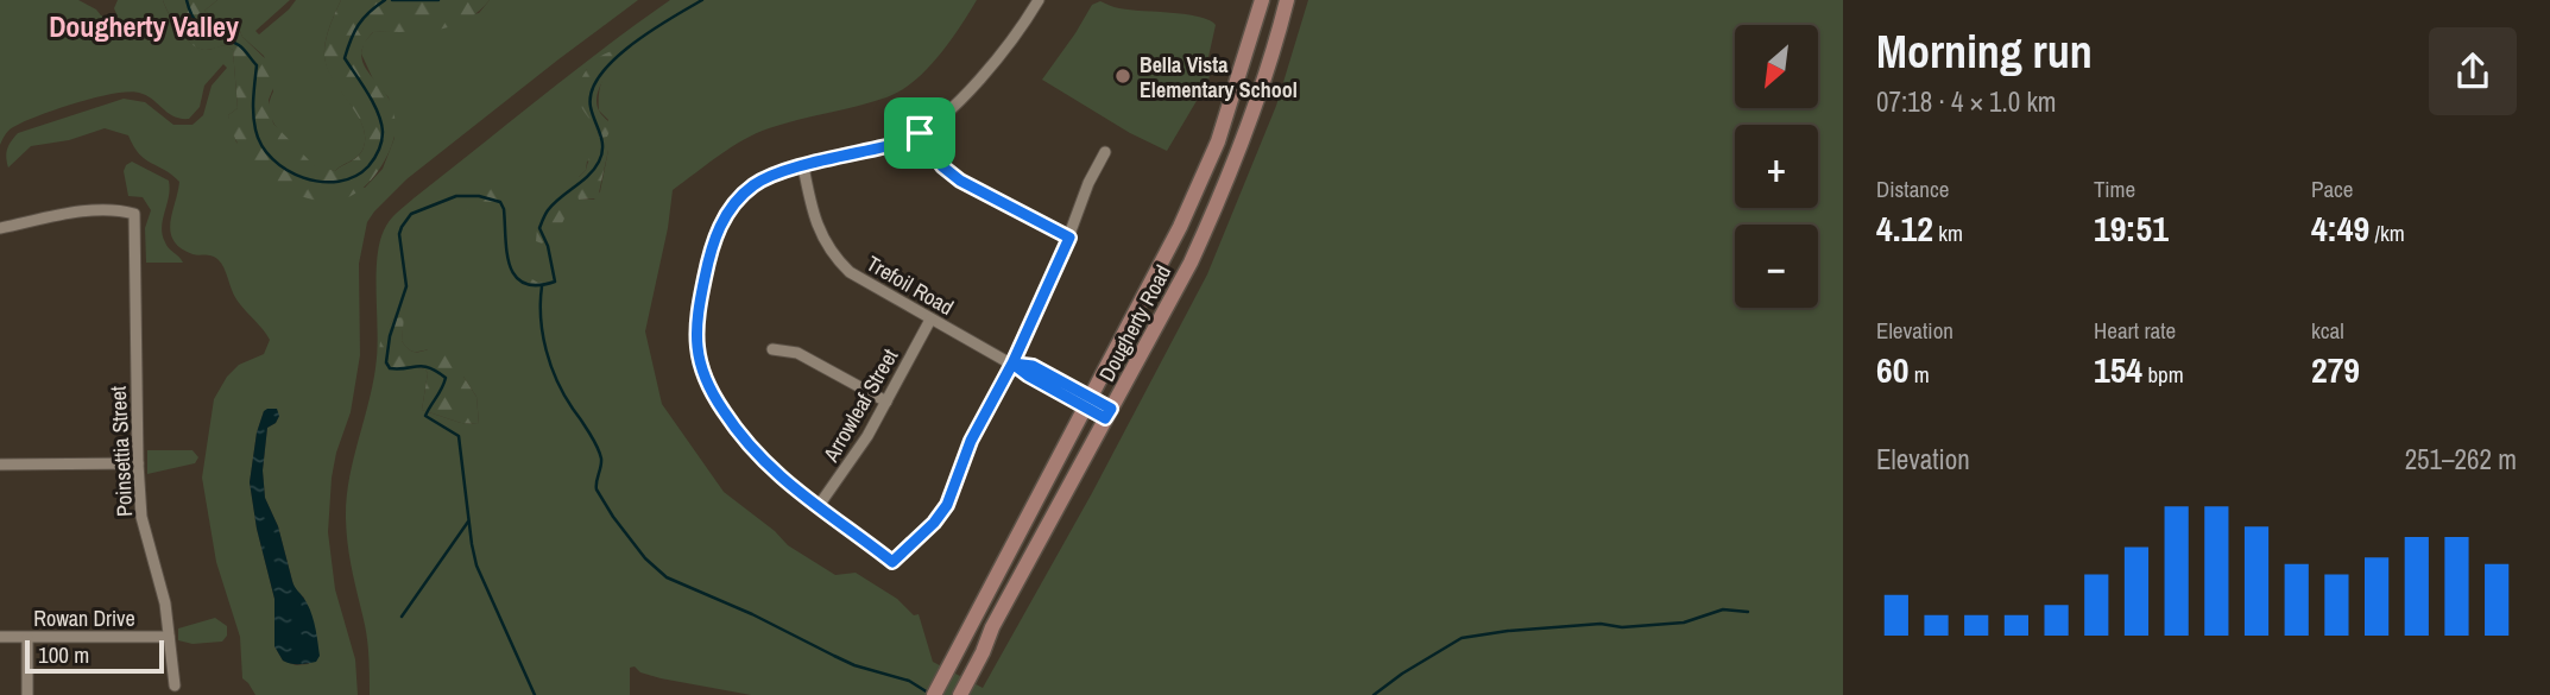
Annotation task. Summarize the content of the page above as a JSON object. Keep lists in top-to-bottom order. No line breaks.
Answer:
{"streets":{"main road":["Dougherty Road"],"street":["Trefoil Road","Arrowleaf Street","Poinsettia Street","Rowan Drive"]},"crossings":[["Trefoil Road","Dougherty Road"],["Trefoil Road","Arrowleaf Street"],["Poinsettia Street","Rowan Drive"]],"districts":["Dougherty Valley"],"places":["Bella Vista Elementary School"],"scale_bar":"100 m","north":"bottom left","page":{"heading":["Morning run","07:18 · 4 × 1.0 km"],"map_buttons":["+","−"],"stats":[["Distance","4.12 km"],["Time","19:51"],["Pace","4:49 /km"],["Elevation","60 m"],["Heart rate","154 bpm"],["kcal","279"]],"chart":["Elevation","251–262 m"],"scale":"100 m"}}
